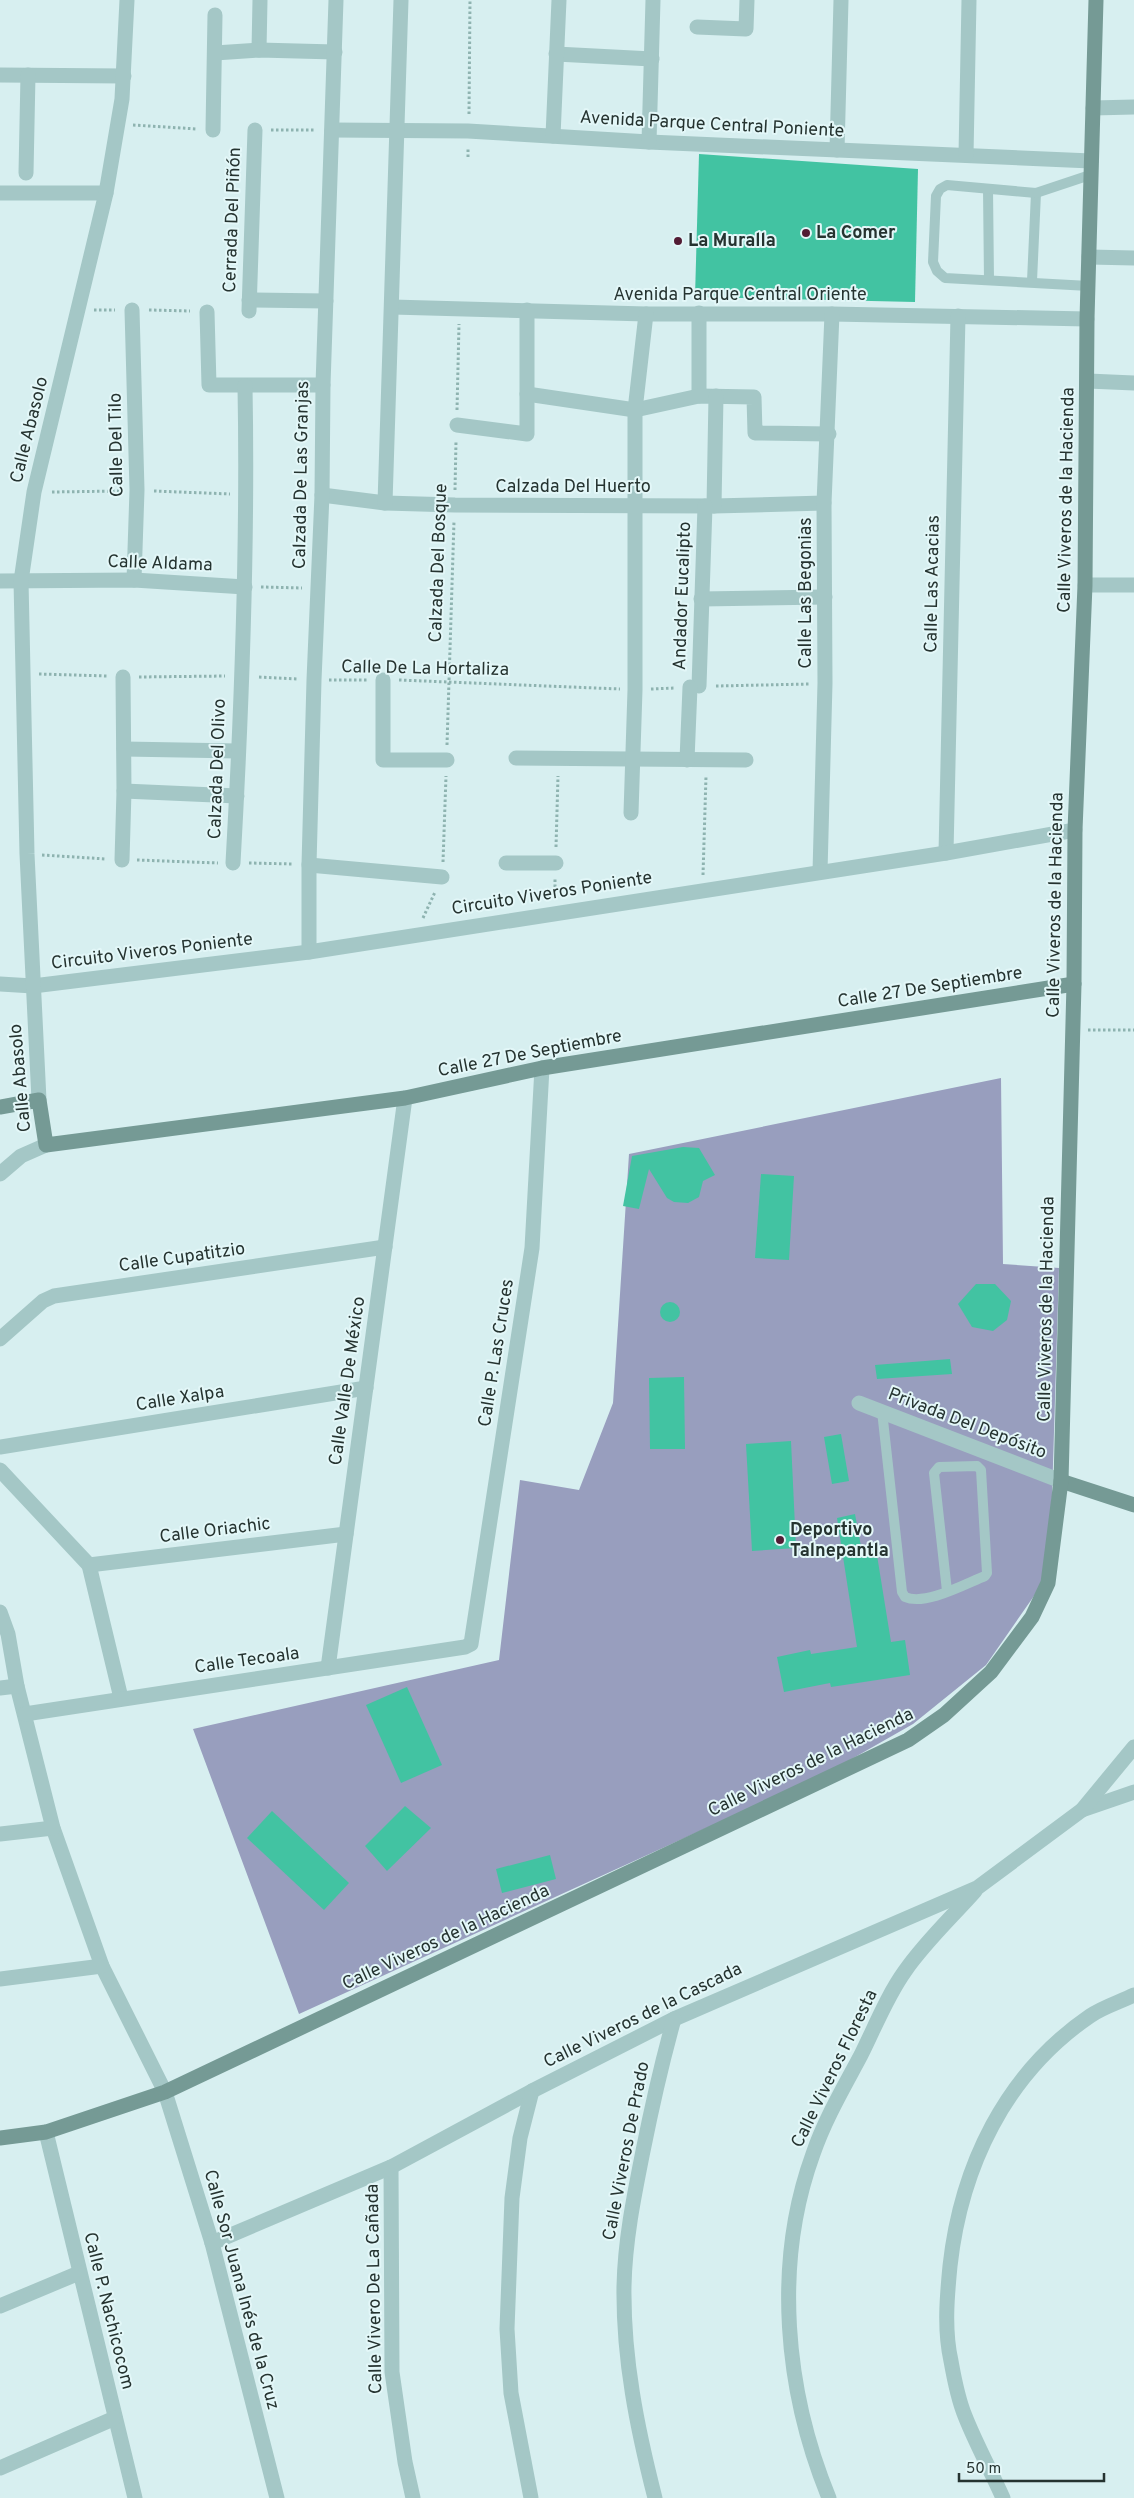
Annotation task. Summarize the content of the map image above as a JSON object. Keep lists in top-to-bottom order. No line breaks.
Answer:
{"streets":{"street":["Avenida Parque Central Poniente","Cerrada Del Piñón","Avenida Parque Central Oriente","Calle Abasolo","Calle Del Tilo","Calzada De Las Granjas","Calzada Del Huerto","Calle Viveros de la Hacienda","Calle Aldama","Calle Las Acacias","Calle Las Begonias","Andador Eucalipto","Calzada Del Olivo","Circuito Viveros Poniente","Calle 27 De Septiembre","Calle Cupatitzio","Calle P. Las Cruces","Calle Valle De México","Calle Xalpa","Privada Del Depósito","Calle Oriachic","Calle Tecoala","Calle Viveros de la Cascada","Calle Viveros Floresta","Calle Viveros De Prado","Calle Vivero De La Cañada","Calle Sor Juana Inés de la Cruz","Calle P. Nachicocom"],"path":["Calzada Del Bosque","Calle De La Hortaliza"]},"crossings":[["Avenida Parque Central Poniente","Calzada De Las Granjas"],["Avenida Parque Central Poniente","Calle Viveros de la Hacienda"],["Cerrada Del Piñón","Calzada De Las Granjas"],["Avenida Parque Central Oriente","Calle Viveros de la Hacienda"],["Avenida Parque Central Oriente","Calzada Del Bosque"],["Avenida Parque Central Oriente","Calle Las Acacias"],["Avenida Parque Central Oriente","Calle Las Begonias"],["Calle Abasolo","Calle Aldama"],["Calle Abasolo","Calle De La Hortaliza"],["Calle Abasolo","Circuito Viveros Poniente"],["Calle Abasolo","Calle 27 De Septiembre"],["Calle Del Tilo","Calle Aldama"],["Calzada De Las Granjas","Calzada Del Huerto"],["Calzada De Las Granjas","Calle De La Hortaliza"],["Calzada De Las Granjas","Circuito Viveros Poniente"],["Calzada Del Huerto","Calzada Del Bosque"],["Calzada Del Huerto","Calle Las Begonias"],["Calzada Del Huerto","Andador Eucalipto"],["Calle Viveros de la Hacienda","Circuito Viveros Poniente"],["Calle Viveros de la Hacienda","Calle 27 De Septiembre"],["Calle Viveros de la Hacienda","Privada Del Depósito"],["Calle Viveros de la Hacienda","Calle Sor Juana Inés de la Cruz"],["Calle Viveros de la Hacienda","Calle P. Nachicocom"],["Calzada Del Bosque","Calle De La Hortaliza"],["Calzada Del Bosque","Circuito Viveros Poniente"],["Calle Aldama","Calzada Del Olivo"],["Calle Las Acacias","Circuito Viveros Poniente"],["Calle Las Begonias","Calle De La Hortaliza"],["Calle Las Begonias","Circuito Viveros Poniente"],["Andador Eucalipto","Calle De La Hortaliza"],["Calle De La Hortaliza","Calzada Del Olivo"],["Calle 27 De Septiembre","Calle P. Las Cruces"],["Calle 27 De Septiembre","Calle Valle De México"],["Calle Cupatitzio","Calle Valle De México"],["Calle P. Las Cruces","Calle Tecoala"],["Calle Valle De México","Calle Xalpa"],["Calle Valle De México","Calle Oriachic"],["Calle Valle De México","Calle Tecoala"],["Calle Tecoala","Calle Sor Juana Inés de la Cruz"],["Calle Viveros de la Cascada","Calle Viveros Floresta"],["Calle Viveros de la Cascada","Calle Viveros De Prado"],["Calle Viveros de la Cascada","Calle Vivero De La Cañada"],["Calle Viveros de la Cascada","Calle Sor Juana Inés de la Cruz"]],"places":["La Comer","La Muralla","Deportivo Talnepantla"],"scale_bar":"50 m"}
